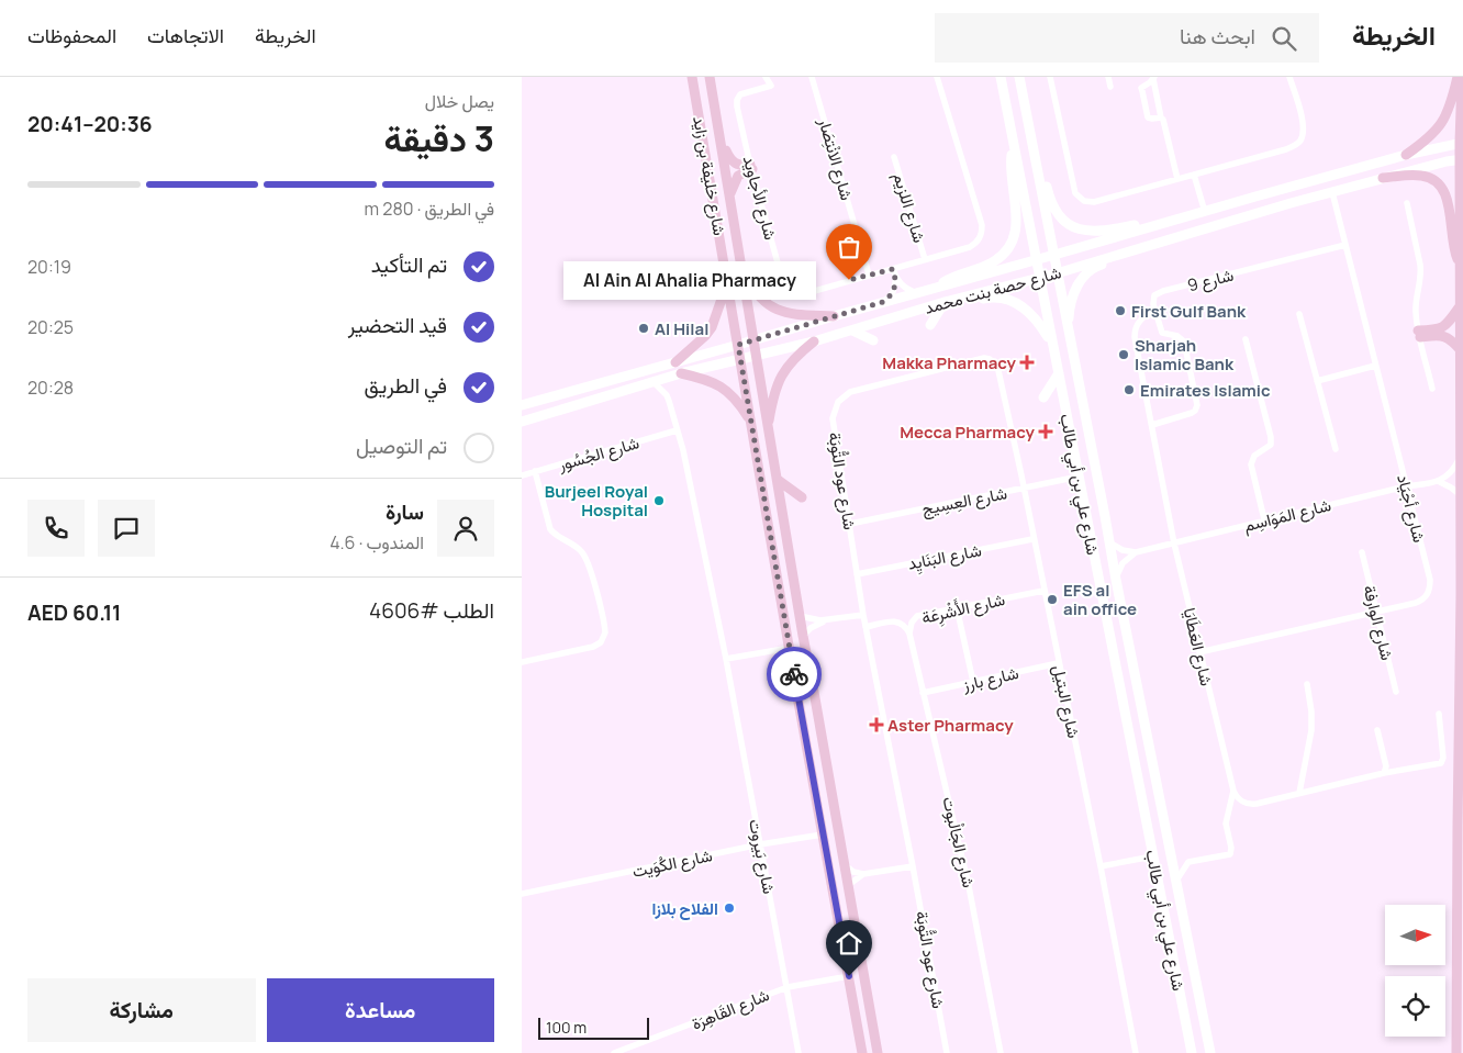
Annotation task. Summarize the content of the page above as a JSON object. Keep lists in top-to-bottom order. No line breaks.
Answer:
{"streets":{"main road":["شارع خليفة بن زايد","شارع حصة بنت محمد","شارع علي بن أبي طالب"],"street":["شارع الانْتِصَار","شارع الأجاويد","شارع اللزيم","شارع 9","شارع الجُسُور","شارع عود التُّوبَة","شارع العِسِيج","شارع أجْيَاد","شارع المَوَاسِم","شارع البَنَايِد","شارع الأَشْرِعَة","شارع الوارفة","شارع العَطَايَا","شارع بارز","شارع البتيل","شارع الجَالْبوت","شارع بَيروت","شارع الكُوَيت","شارع القَاهِرَة"]},"crossings":[["شارع الانْتِصَار","شارع الأجاويد"],["شارع خليفة بن زايد","شارع حصة بنت محمد"],["شارع خليفة بن زايد","شارع الكُوَيت"],["شارع خليفة بن زايد","شارع القَاهِرَة"],["شارع الأجاويد","شارع اللزيم"],["شارع 9","شارع أجْيَاد"],["شارع 9","شارع العَطَايَا"],["شارع حصة بنت محمد","شارع علي بن أبي طالب"],["شارع حصة بنت محمد","شارع أجْيَاد"],["شارع حصة بنت محمد","شارع بَيروت"],["شارع الجُسُور","شارع بَيروت"],["شارع عود التُّوبَة","شارع العِسِيج"],["شارع عود التُّوبَة","شارع البَنَايِد"],["شارع عود التُّوبَة","شارع الأَشْرِعَة"],["شارع عود التُّوبَة","شارع البتيل"],["شارع علي بن أبي طالب","شارع العِسِيج"],["شارع العِسِيج","شارع البتيل"],["شارع أجْيَاد","شارع المَوَاسِم"],["شارع أجْيَاد","شارع الوارفة"],["شارع أجْيَاد","شارع العَطَايَا"],["شارع المَوَاسِم","شارع العَطَايَا"],["شارع البَنَايِد","شارع البتيل"],["شارع الأَشْرِعَة","شارع البتيل"],["شارع الأَشْرِعَة","شارع الجَالْبوت"],["شارع بارز","شارع البتيل"],["شارع بارز","شارع الجَالْبوت"],["شارع بَيروت","شارع الكُوَيت"],["شارع بَيروت","شارع القَاهِرَة"]],"places":{"other":["Al Ain Al Ahalia Pharmacy","First Gulf Bank","Al Hilal","Sharjah Islamic Bank","Emirates Islamic","Burjeel Royal Hospital","EFS al ain office","الفلاح بلازا"],"health":["Makka Pharmacy","Mecca Pharmacy","Aster Pharmacy"]},"scale_bar":"100 m","north":"right","page":{"header":"الخريطة","search":"ابحث هنا","nav":["الخريطة","الاتجاهات","المحفوظات"],"heading":["3 دقيقة","يصل خلال","20:36–20:41"],"panel":["سارة","المندوب · 4.6","الطلب #4606","AED 60.11"],"bar":"في الطريق · 280 m","list":[["تم التأكيد","20:19"],["قيد التحضير","20:25"],["في الطريق","20:28"],"تم التوصيل"],"bubble":"Al Ain Al Ahalia Pharmacy","buttons":["مساعدة","مشاركة"],"scale":"100 m"}}
